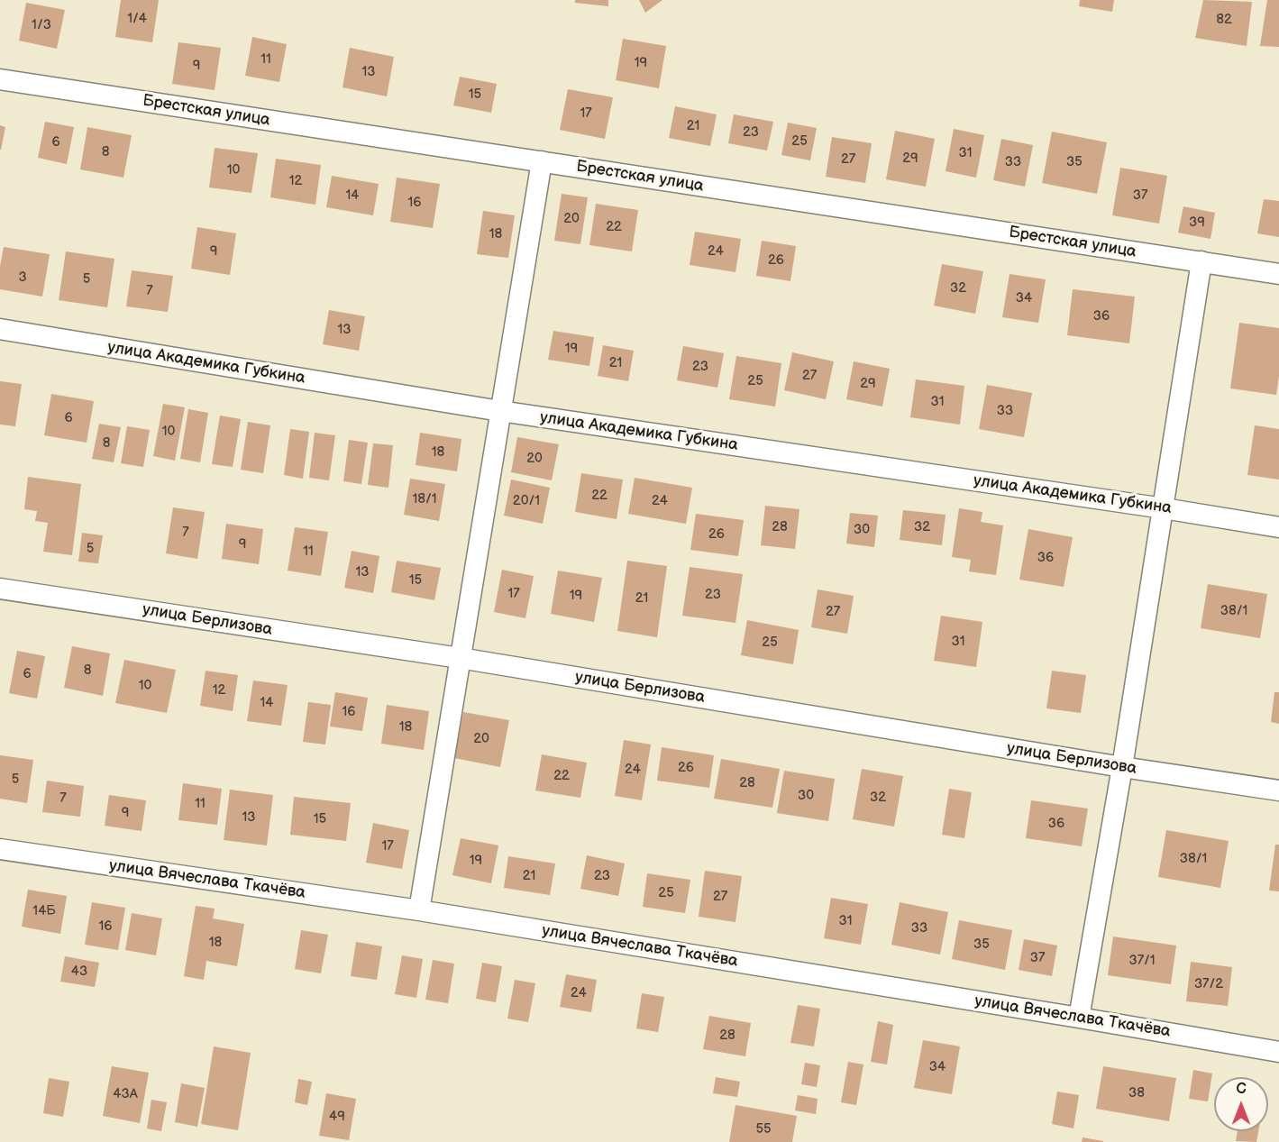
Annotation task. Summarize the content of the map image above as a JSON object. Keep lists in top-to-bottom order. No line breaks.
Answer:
{"streets":{"street":["Брестская улица","улица Академика Губкина","улица Берлизова","улица Вячеслава Ткачёва"]},"house_numbers":["1/4","82","1/3","11","19","9","13","15","17","21","23","25","6","8","31","29","27","33","35","10","12","14","37","16","20","39","22","18","9","24","26","3","5","32","7","34","36","13","19","21","23","27","25","29","31","33","6","10","8","18","20","22","18/1","20/1","24","28","32","30","7","26","9","5","11","36","13","15","17","23","19","21","38/1","27","31","25","8","6","10","12","14","16","18","20","26","24","22","5","28","30","32","7","11","9","13","15","36","17","38/1","19","21","23","25","27","14Б","31","16","33","18","35","37","37/1","43","37/2","24","28","34","38","43А","49","55"],"north":"top"}
